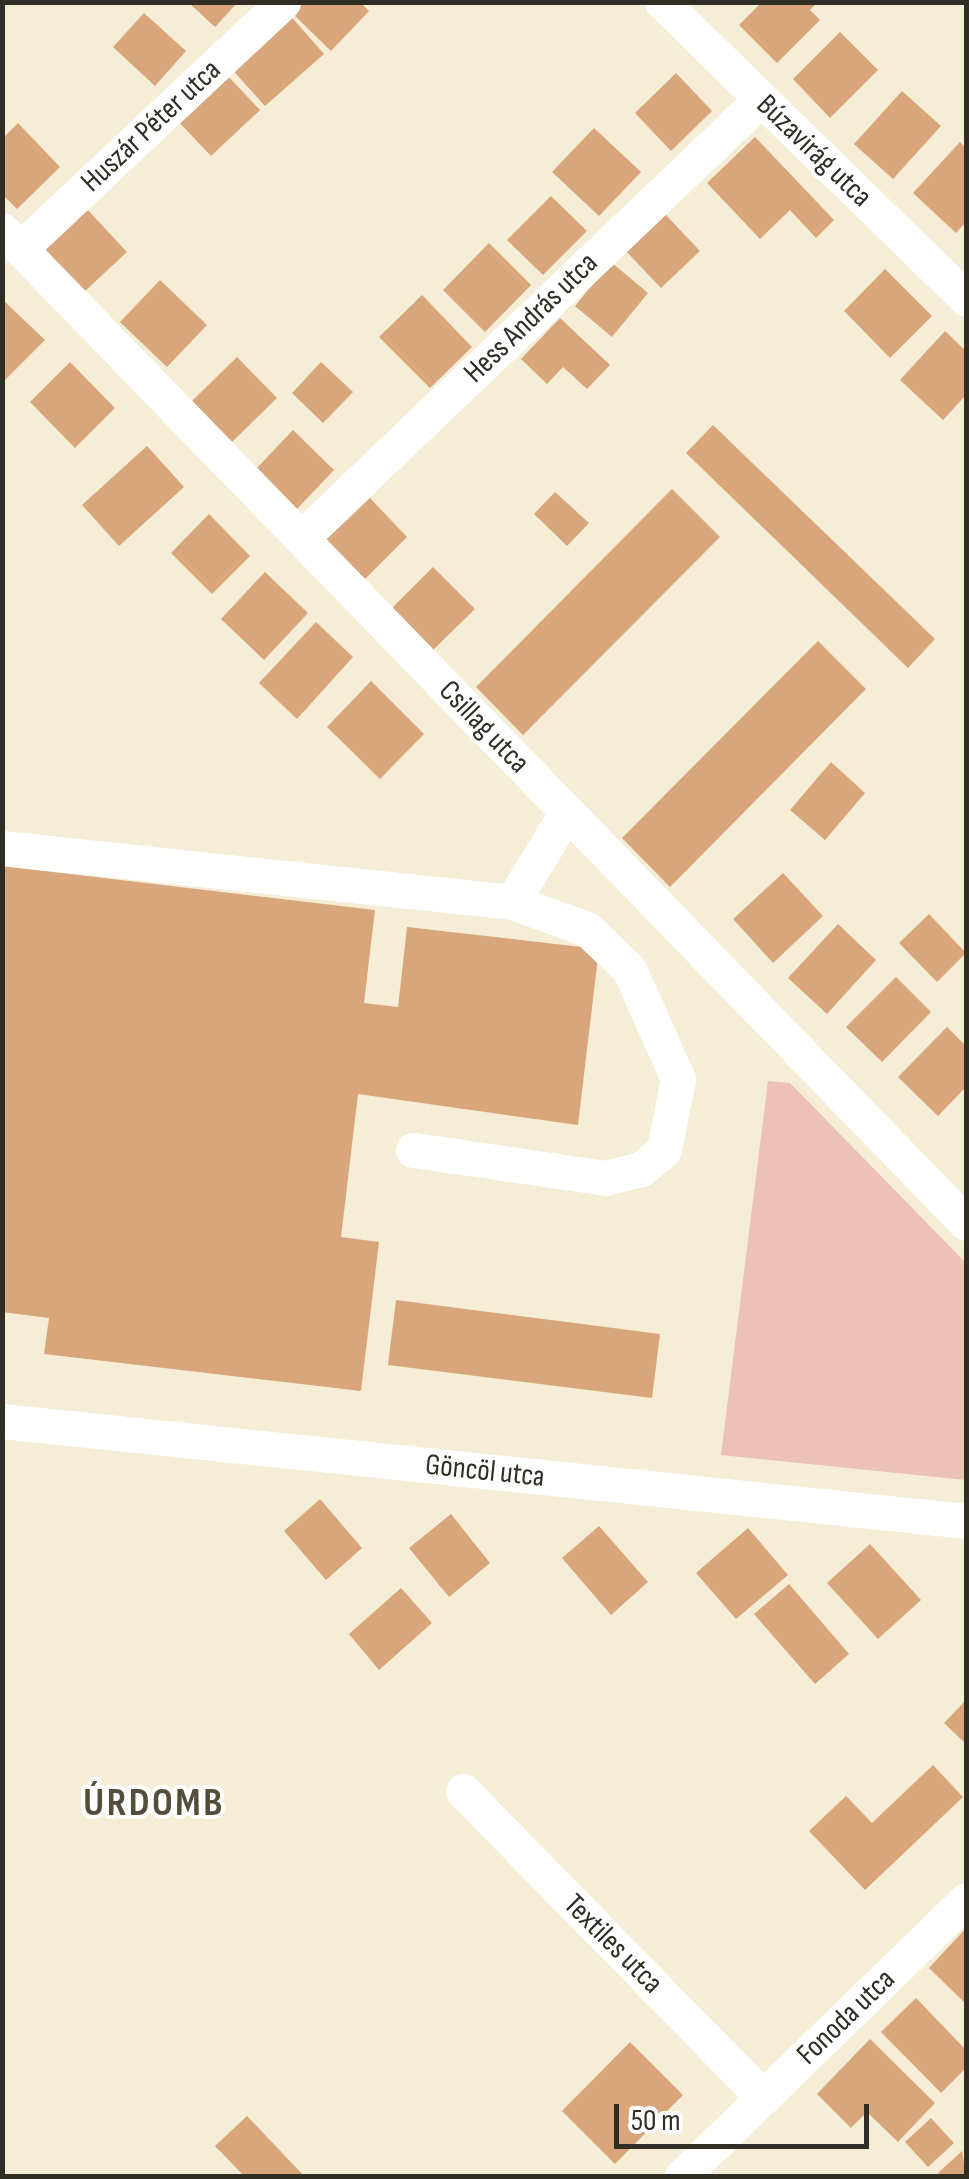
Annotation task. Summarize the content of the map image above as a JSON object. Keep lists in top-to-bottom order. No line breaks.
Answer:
{"streets":{"street":["Huszár Péter utca","Búzavirág utca","Hess András utca","Csillag utca","Göncöl utca","Textiles utca","Fonoda utca"]},"crossings":[["Huszár Péter utca","Csillag utca"],["Búzavirág utca","Hess András utca"],["Hess András utca","Csillag utca"],["Textiles utca","Fonoda utca"]],"districts":["ÚRDOMB"],"scale_bar":"50 m"}
